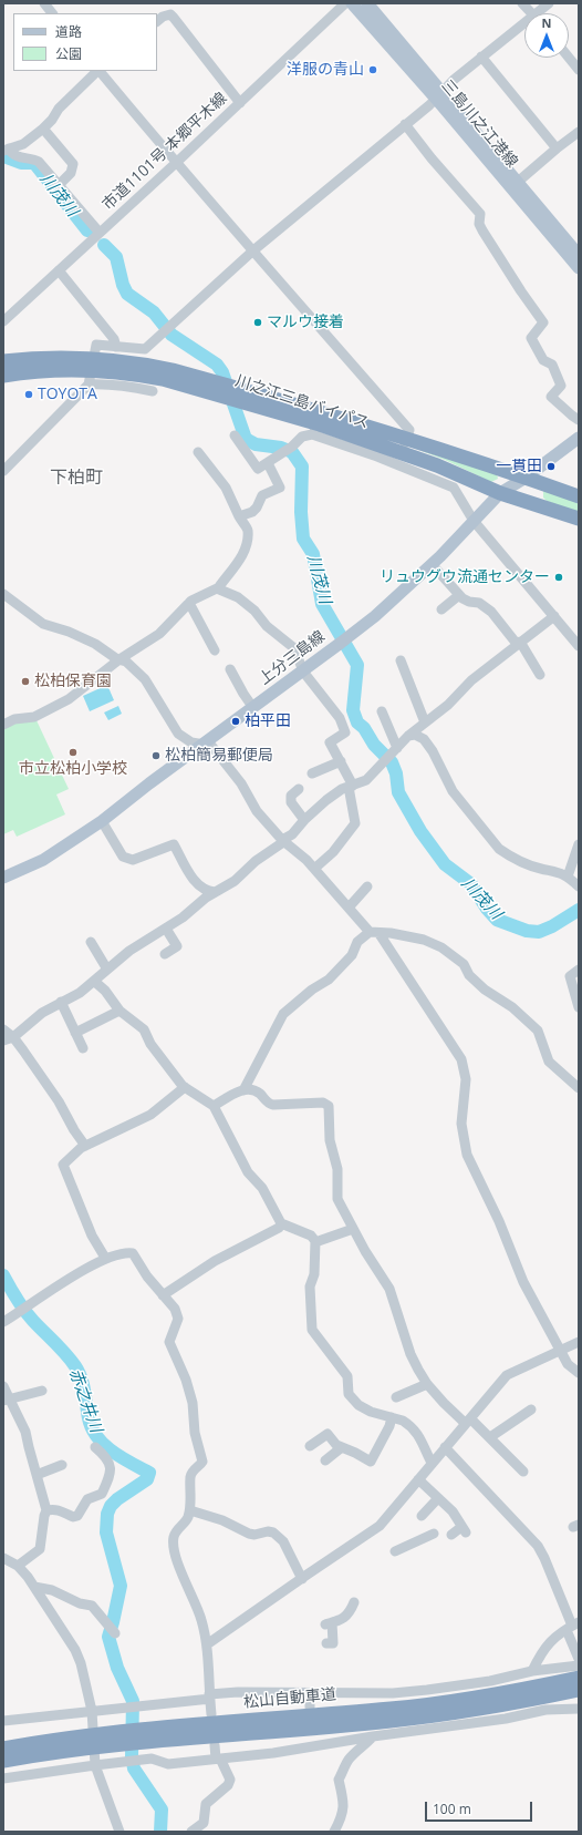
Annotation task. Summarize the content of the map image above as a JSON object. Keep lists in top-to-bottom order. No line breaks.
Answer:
{"streets":{"highway":["川之江三島バイパス","松山自動車道"],"main road":["三島川之江港線","上分三島線"],"street":["市道1101号 本郷平木線"]},"crossings":[["川之江三島バイパス","上分三島線"]],"districts":["下柏町"],"water":["川茂川","赤之井川"],"places":["洋服の青山","マルウ接着","TOYOTA","一貫田","リュウグウ流通センター","松柏保育園","柏平田","市立松柏小学校","松柏簡易郵便局"],"legend":["道路","公園"],"scale_bar":"100 m","north":"top"}
